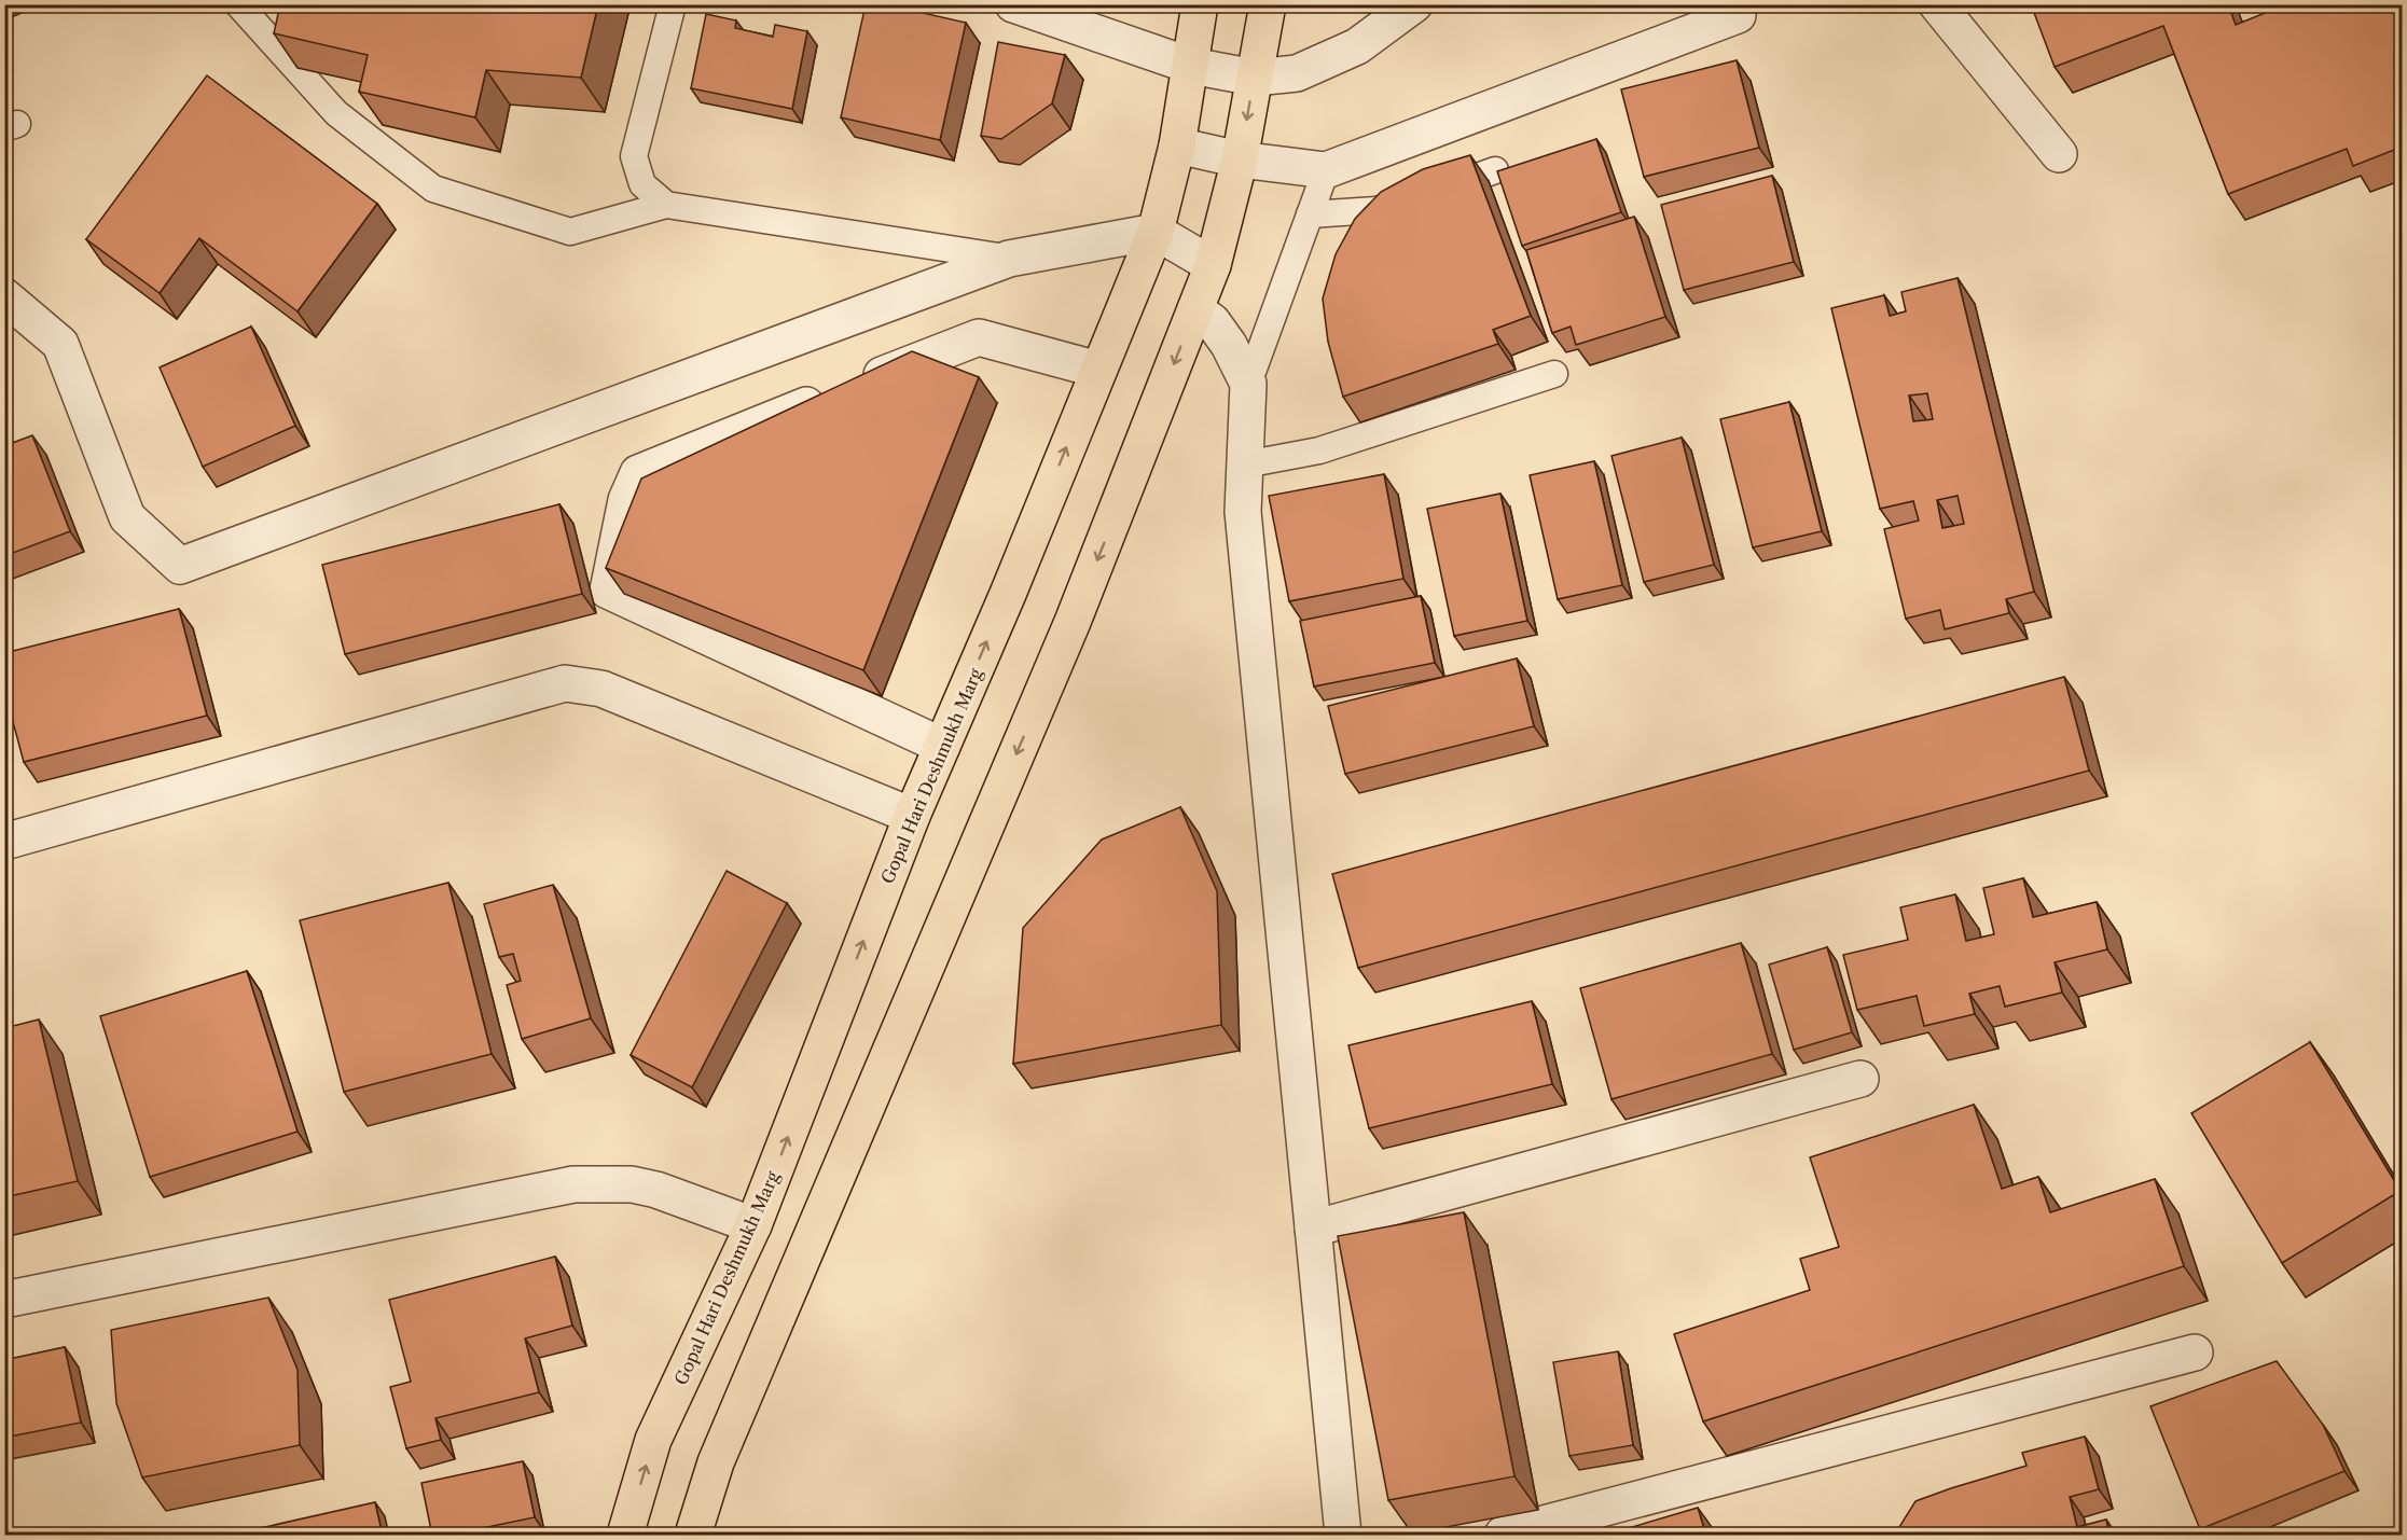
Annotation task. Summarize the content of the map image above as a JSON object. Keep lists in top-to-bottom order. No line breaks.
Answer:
{"streets":{"main road":["Gopal Hari Deshmukh Marg"]}}
